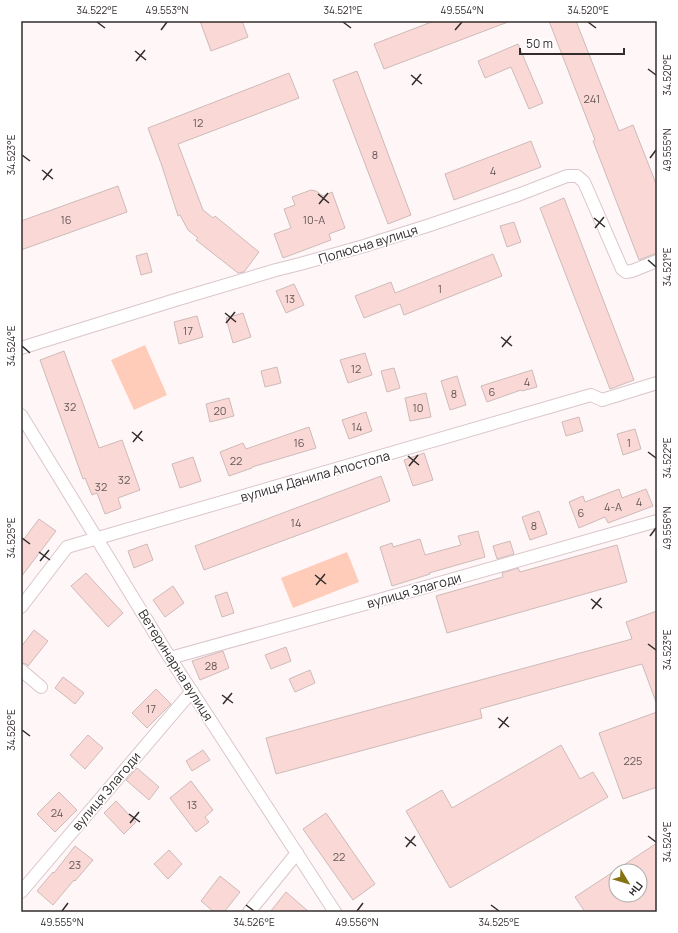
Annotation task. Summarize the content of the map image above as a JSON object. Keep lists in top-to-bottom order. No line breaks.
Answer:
{"streets":{"street":["Полюсна вулиця","вулиця Данила Апостола","вулиця Злагоди","Ветеринарна вулиця"]},"crossings":[["вулиця Данила Апостола","Ветеринарна вулиця"],["вулиця Злагоди","Ветеринарна вулиця"]],"house_numbers":["241","12","8","4","16","10-А","1","13","17","12","4","6","8","32","10","20","14","16","1","22","32","32","4","4-А","6","14","8","28","17","225","13","24","22","23"],"scale_bar":"50 m","north":"bottom right","coordinates":["34.522°E","49.553°N","34.521°E","49.554°N","34.520°E","49.555°N","34.523°E","34.524°E","49.556°N","34.525°E","34.526°E"]}
